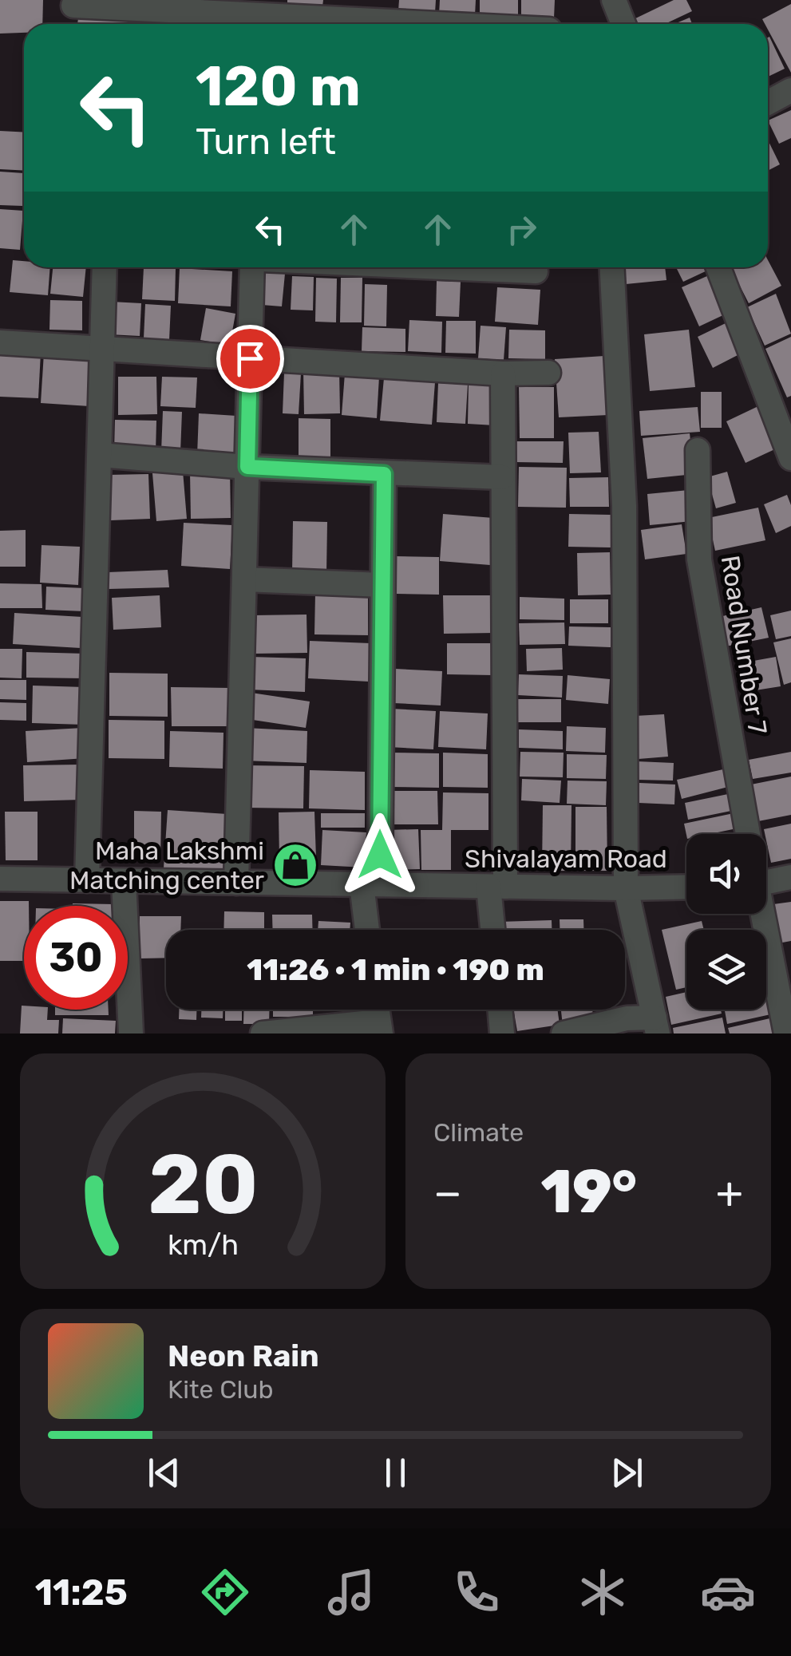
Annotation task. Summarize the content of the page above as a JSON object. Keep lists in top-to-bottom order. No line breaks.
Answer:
{"streets":{"street":["Road Number 7","Shivalayam Road"]},"places":{"shop":["Maha Lakshmi Matching center"]},"page":{"turn":["120 m","Turn left"],"limit":"30","trip":"11:26 · 1 min · 190 m","tile":"Climate","heat":["−","19°","+"],"song":["Neon Rain","Kite Club"],"tabs":"11:25","gauge":["20","km/h"]}}
